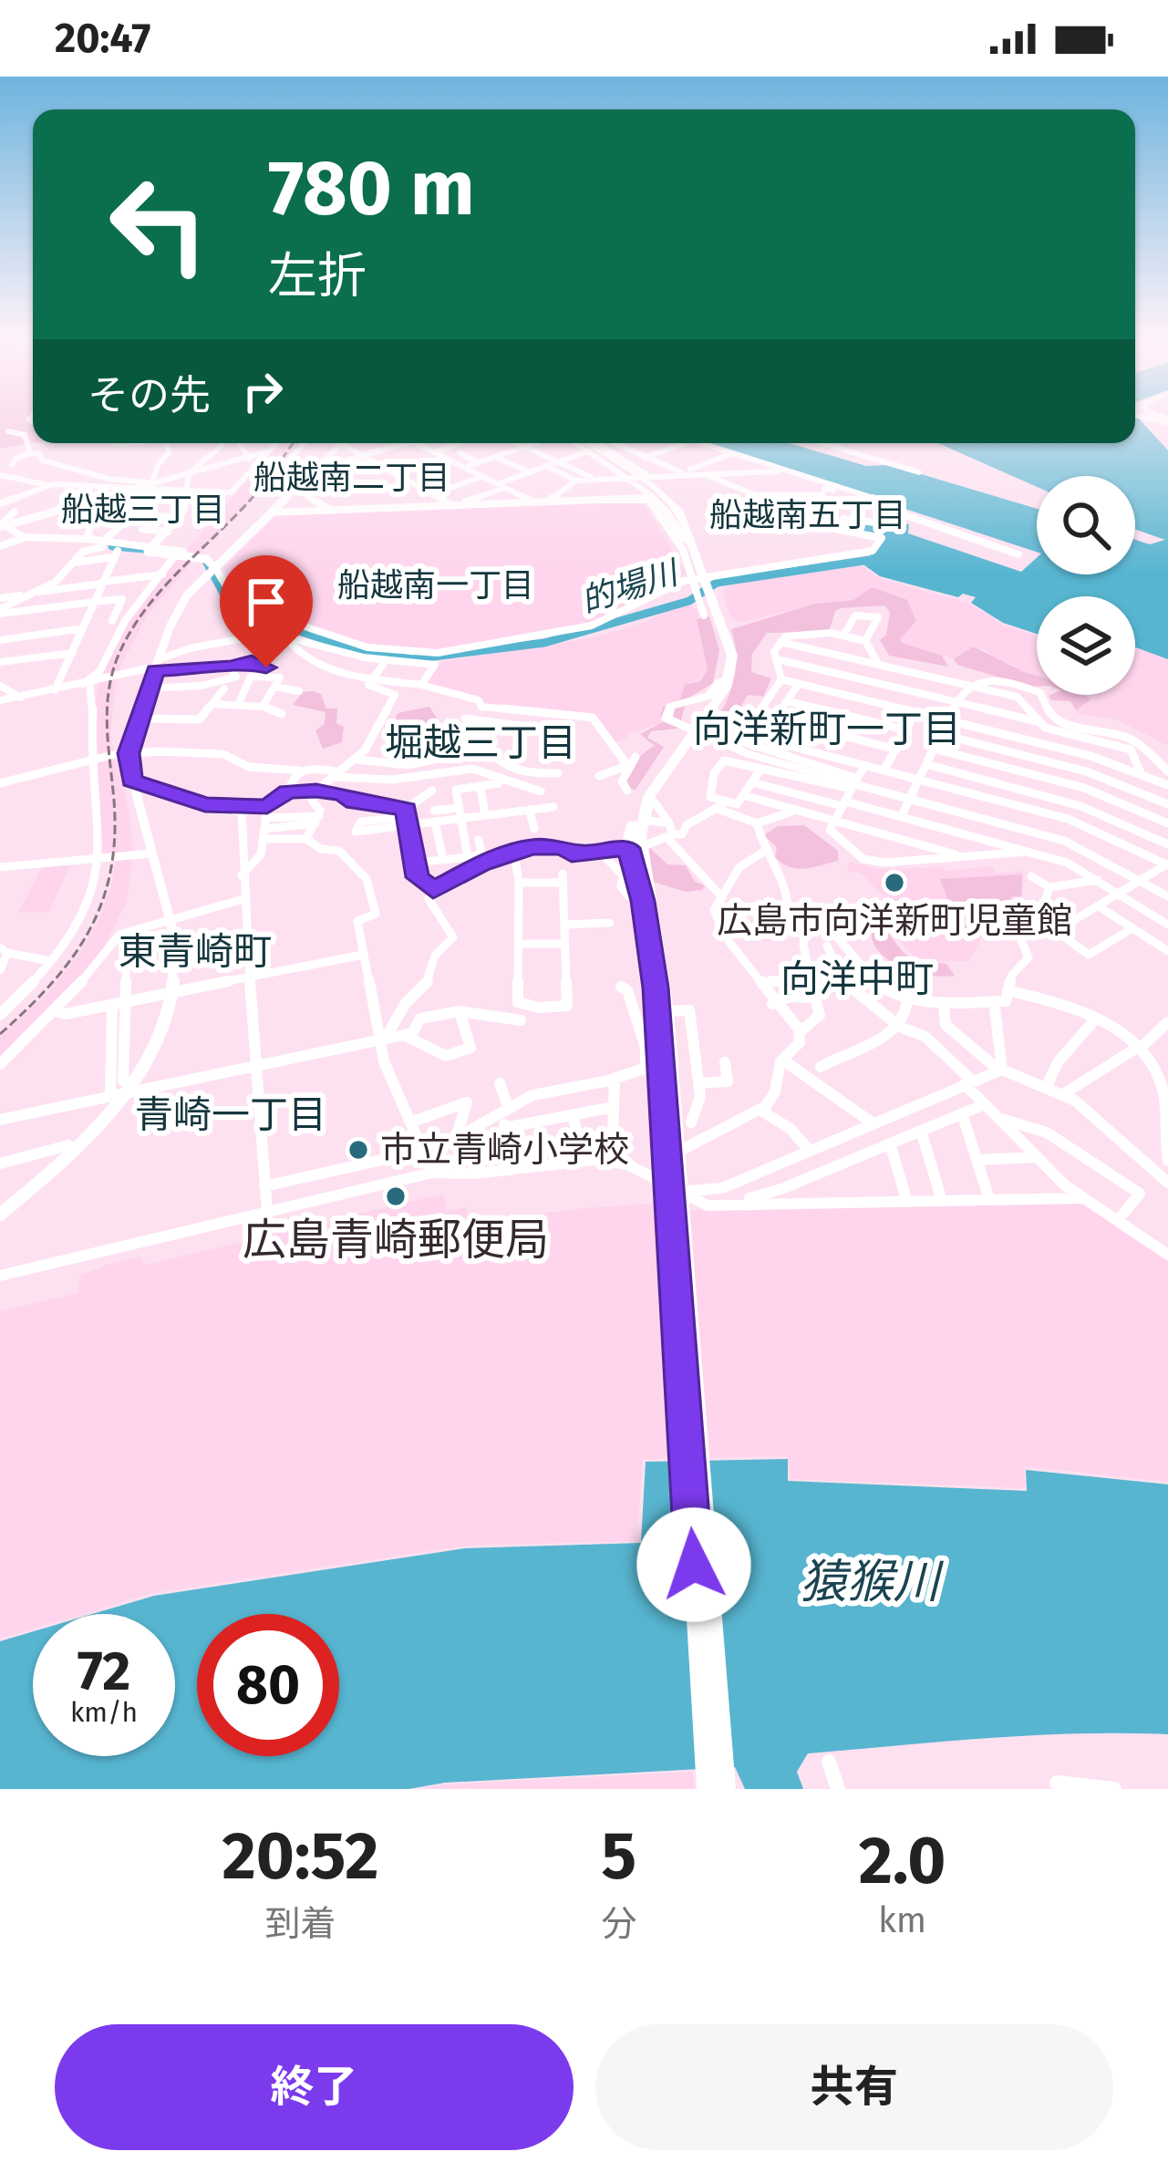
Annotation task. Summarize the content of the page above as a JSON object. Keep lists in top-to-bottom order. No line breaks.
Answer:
{"districts":["船越南二丁目","船越三丁目","船越南五丁目","船越南一丁目","向洋新町一丁目","堀越三丁目","東青崎町","向洋中町","青崎一丁目"],"water":["的場川","猿猴川"],"places":["広島市向洋新町児童館","市立青崎小学校","広島青崎郵便局"],"page":{"status":"20:47","turn":["780 m","左折"],"then":"その先","speed":"72 km/h","limit":"80","eta":["20:52","到着","5","分","2.0","km"],"buttons":["終了","共有"]}}
